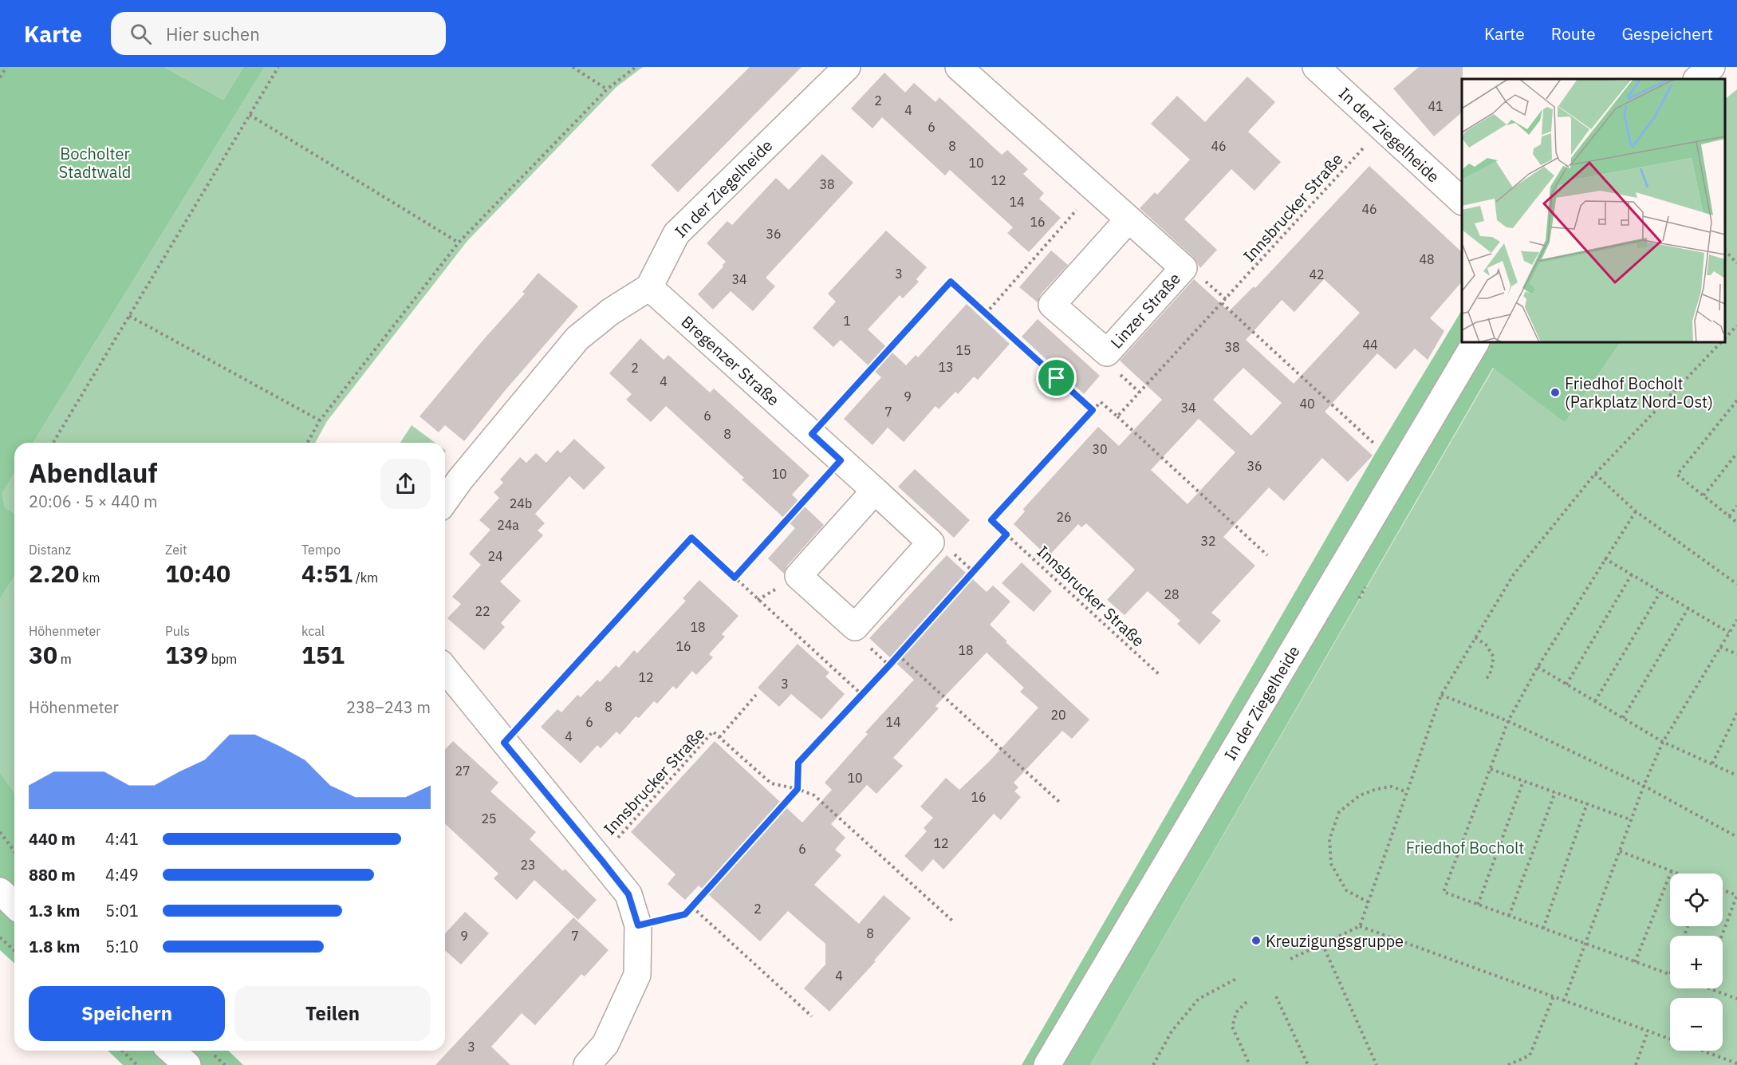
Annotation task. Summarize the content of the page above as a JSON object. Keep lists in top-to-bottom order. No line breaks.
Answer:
{"streets":{"street":["In der Ziegelheide","Linzer Straße","Bregenzer Straße"],"path":["Innsbrucker Straße"]},"crossings":[["In der Ziegelheide","Innsbrucker Straße"],["In der Ziegelheide","Bregenzer Straße"]],"parks":["Bocholter Stadtwald","Friedhof Bocholt"],"places":["Friedhof Bocholt (Parkplatz Nord-Ost)","Kreuzigungsgruppe"],"house_numbers":["2","41","4","6","8","46","10","12","38","14","46","16","36","48","3","42","34","1","44","38","15","13","2","4","9","40","34","7","6","8","30","36","10","24b","26","24a","32","24","28","22","18","16","18","12","3","8","20","6","14","4","27","10","16","25","12","6","23","2","8","9","7","4","3"],"page":{"header":"Karte","search":"Hier suchen","nav":["Karte","Route","Gespeichert"],"heading":["Abendlauf","20:06 · 5 × 440 m"],"stats":[["Distanz","2.20 km"],["Zeit","10:40"],["Tempo","4:51 /km"],["Höhenmeter","30 m"],["Puls","139 bpm"],["kcal","151"]],"chart":["Höhenmeter","238–243 m"],"list":[{"name":"440 m","note":"4:41"},{"name":"880 m","note":"4:49"},{"name":"1.3 km","note":"5:01"},{"name":"1.8 km","note":"5:10"}],"map_buttons":["+","−"],"buttons":["Speichern","Teilen"]}}
